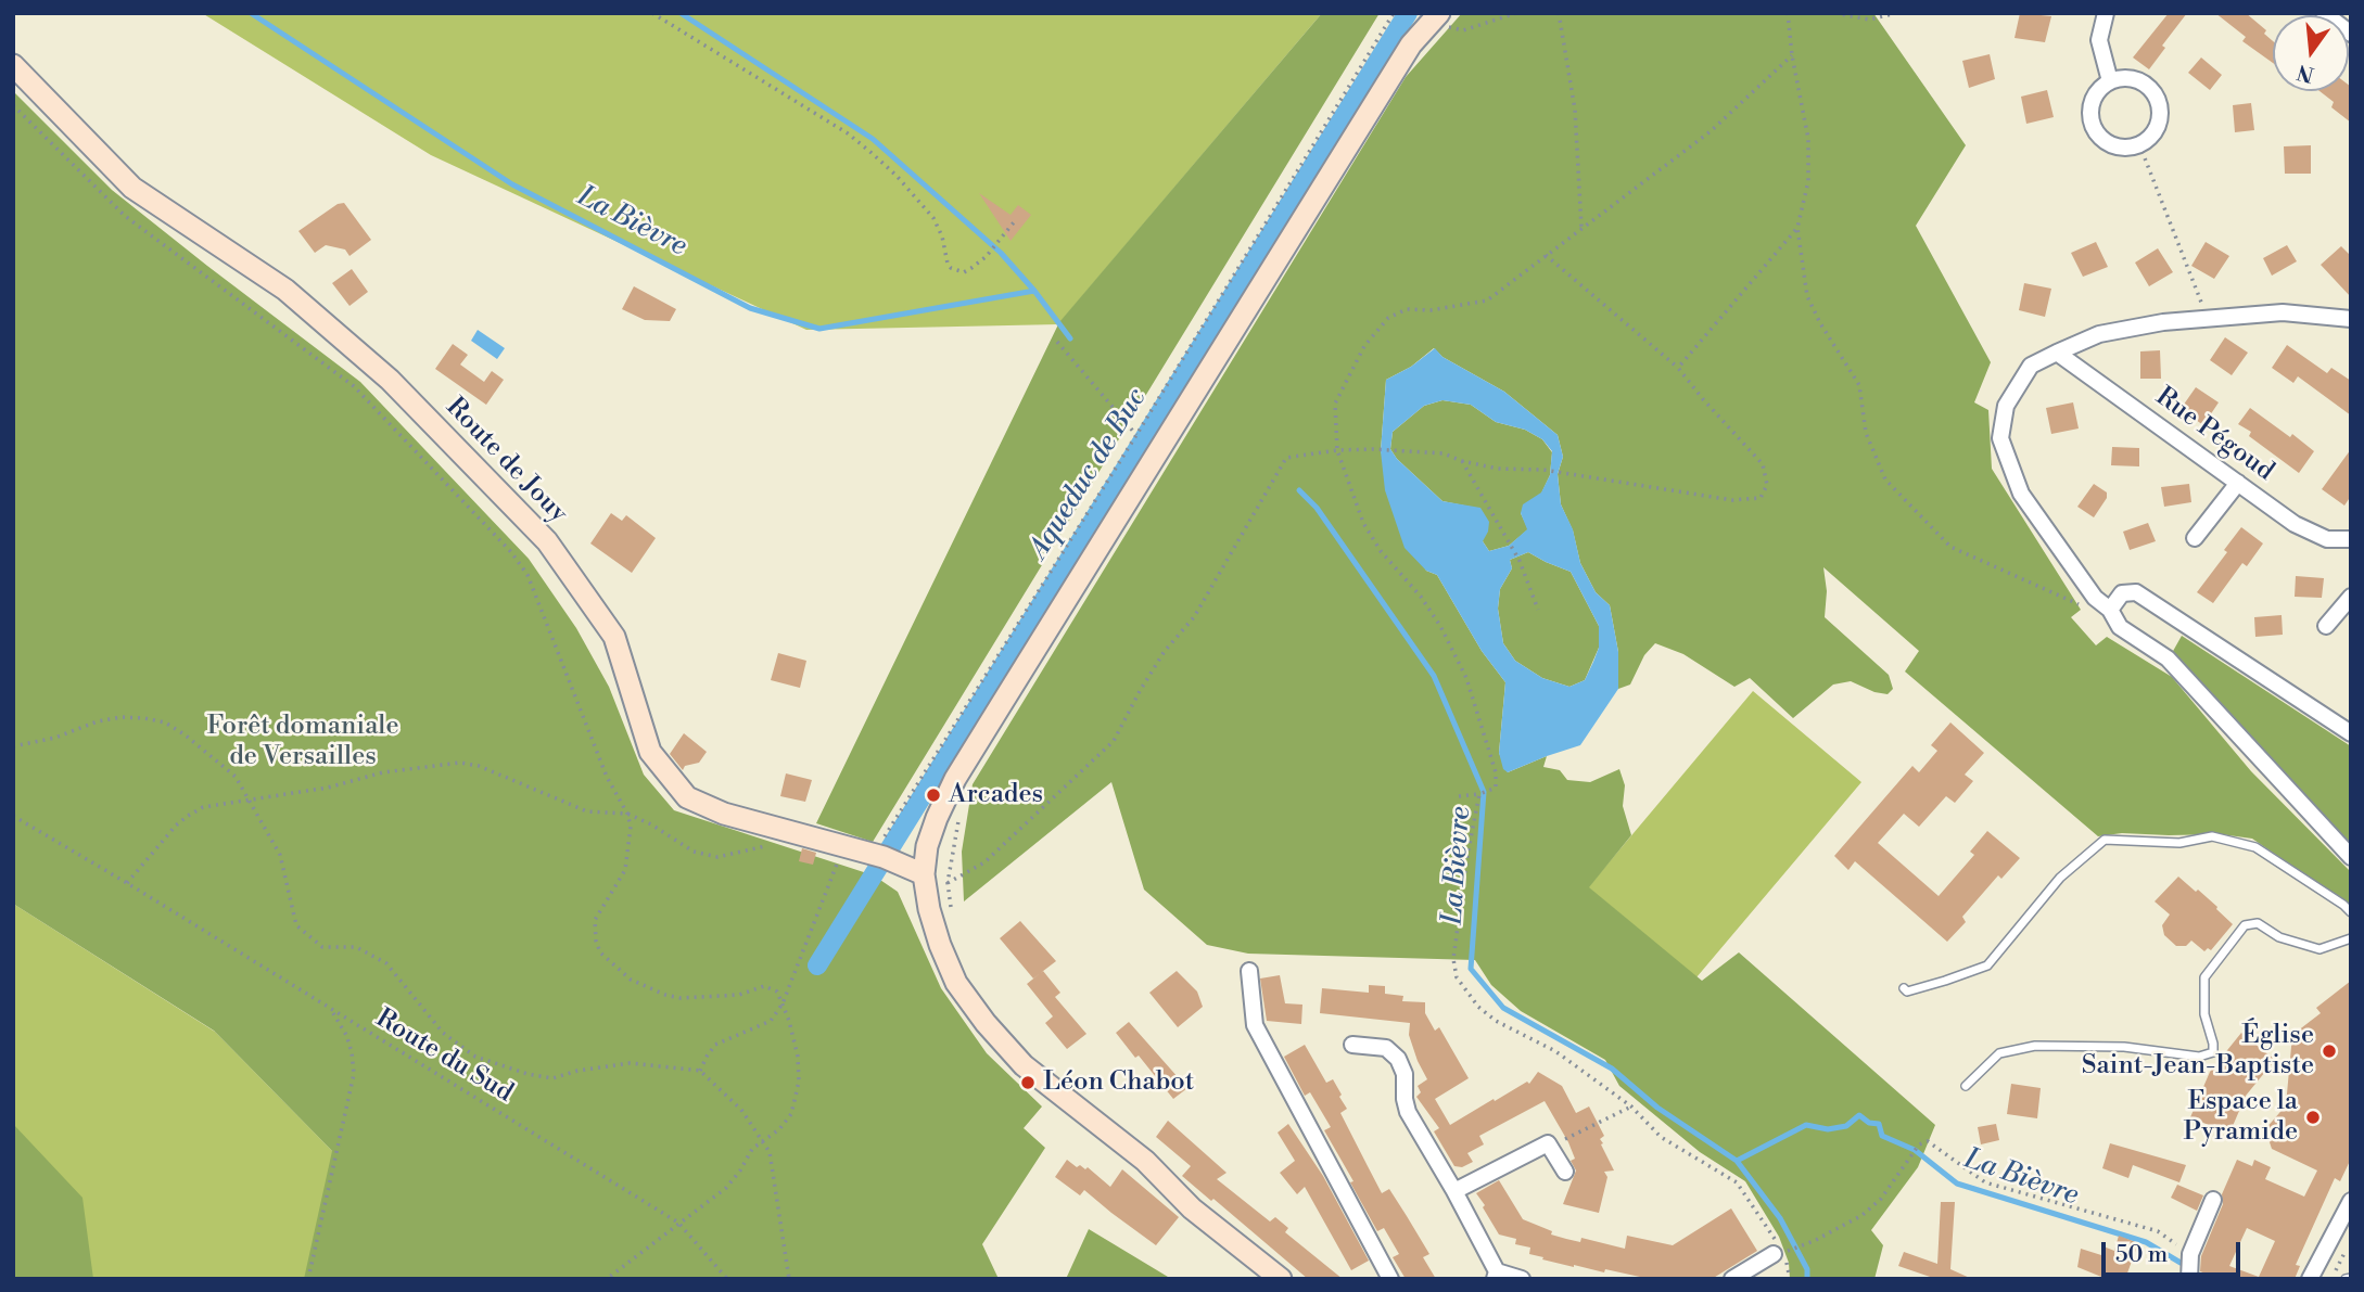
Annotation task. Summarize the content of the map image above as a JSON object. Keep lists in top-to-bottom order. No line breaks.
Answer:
{"streets":{"main road":["Route de Jouy"],"street":["Rue Pégoud"],"path":["Route du Sud"]},"water":["La Bièvre","Aqueduc de Buc"],"parks":["Forêt domaniale de Versailles"],"places":["Arcades","Église Saint-Jean-Baptiste","Léon Chabot","Espace la Pyramide"],"scale_bar":"50 m","north":"bottom"}
